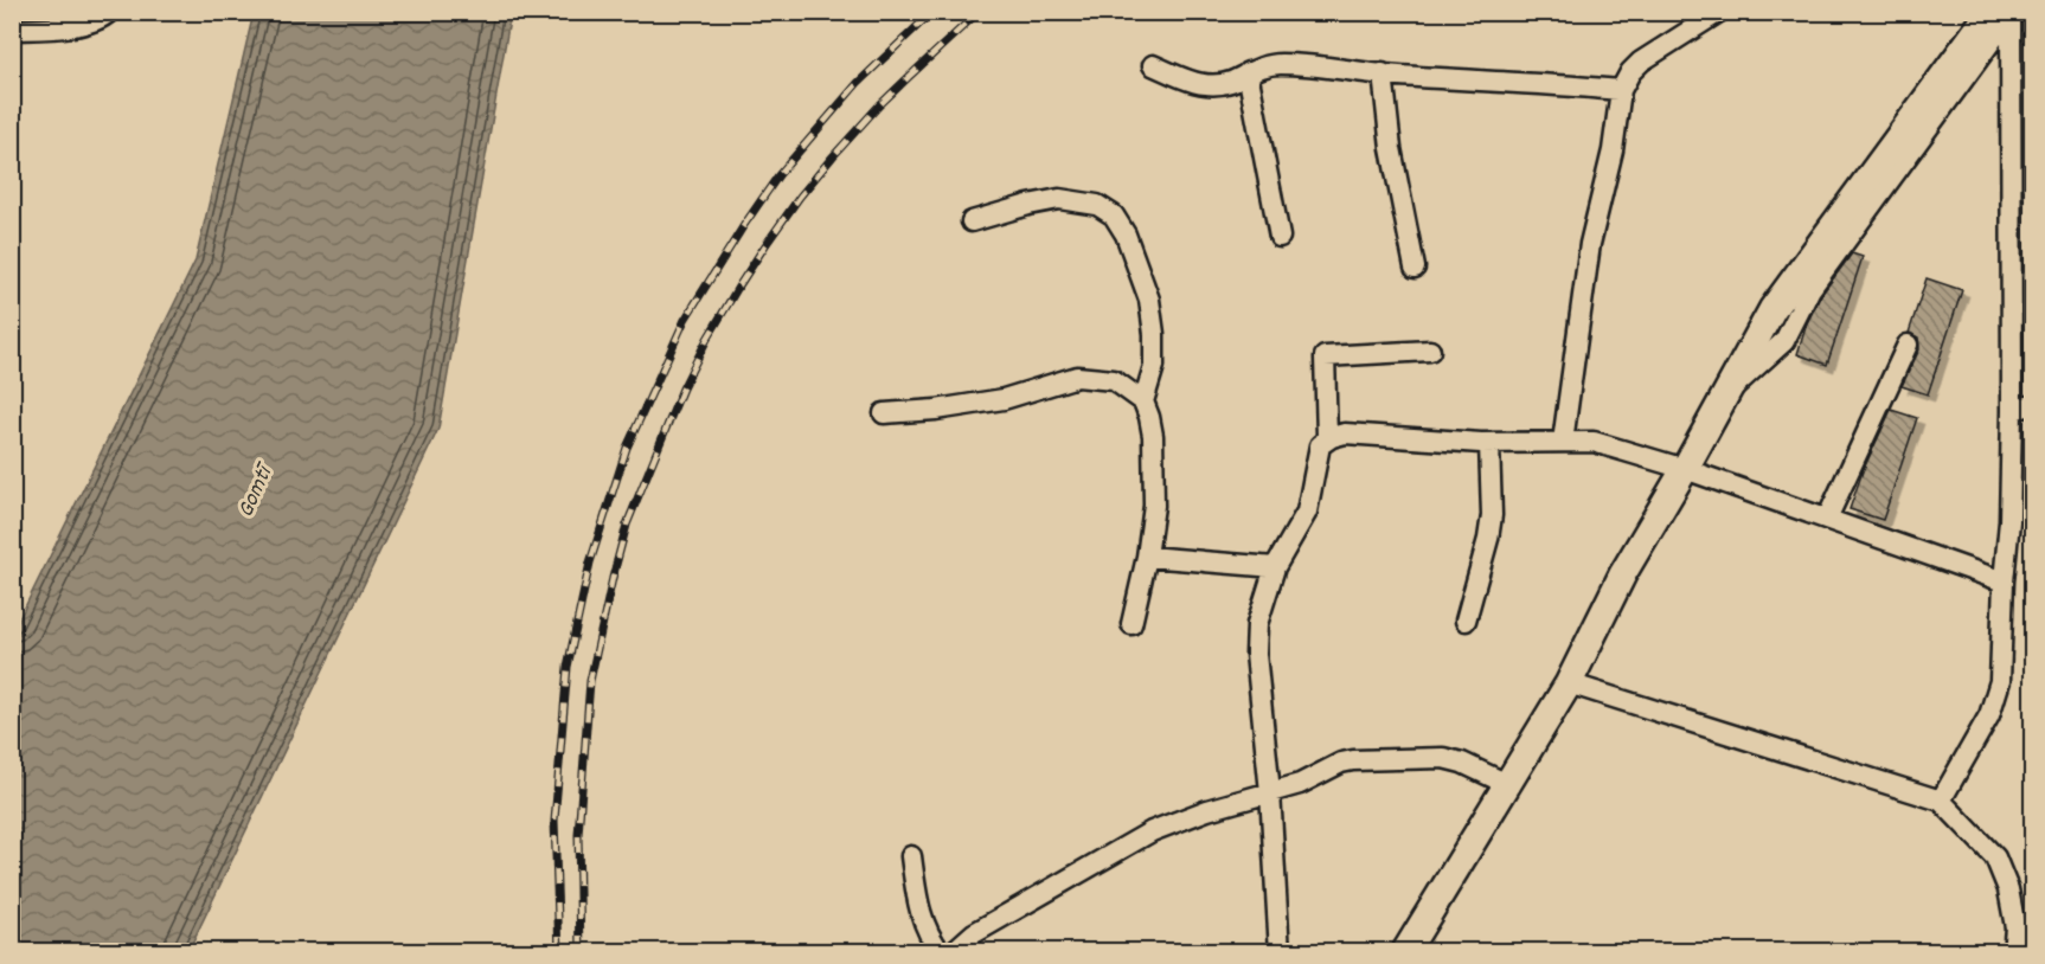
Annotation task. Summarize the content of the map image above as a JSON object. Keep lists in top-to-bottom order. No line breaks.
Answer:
{"water":["Gomtī"]}
